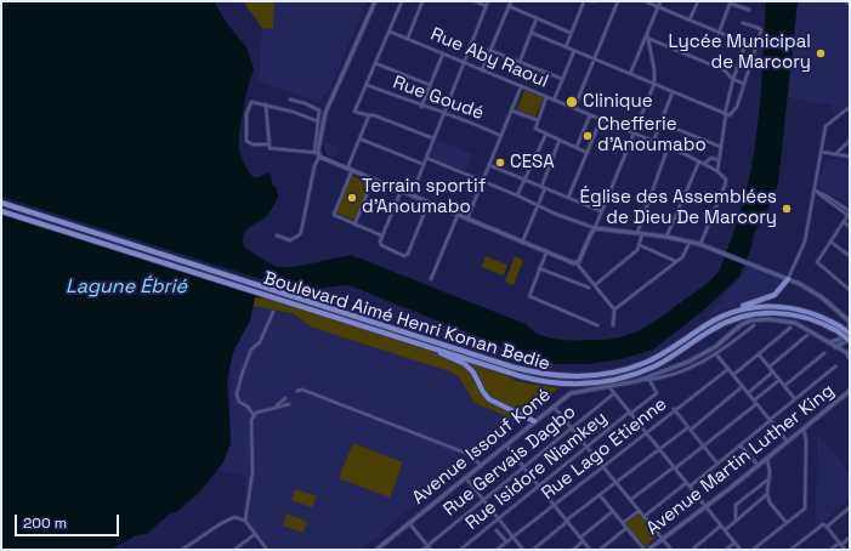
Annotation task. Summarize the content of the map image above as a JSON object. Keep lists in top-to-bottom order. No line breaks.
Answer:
{"streets":{"highway":["Boulevard Aimé Henri Konan Bedie"],"street":["Rue Aby Raoul","Rue Goudé","Avenue Issouf Koné","Rue Lago Etienne","Avenue Martin Luther King","Rue Gervais Dagbo","Rue Isidore Niamkey"]},"water":["Lagune Ébrié"],"places":["Lycée Municipal de Marcory","Clinique","Chefferie d'Anoumabo","CESA","Terrain sportif d'Anoumabo","Église des Assemblées de Dieu De Marcory"],"scale_bar":"200 m"}
